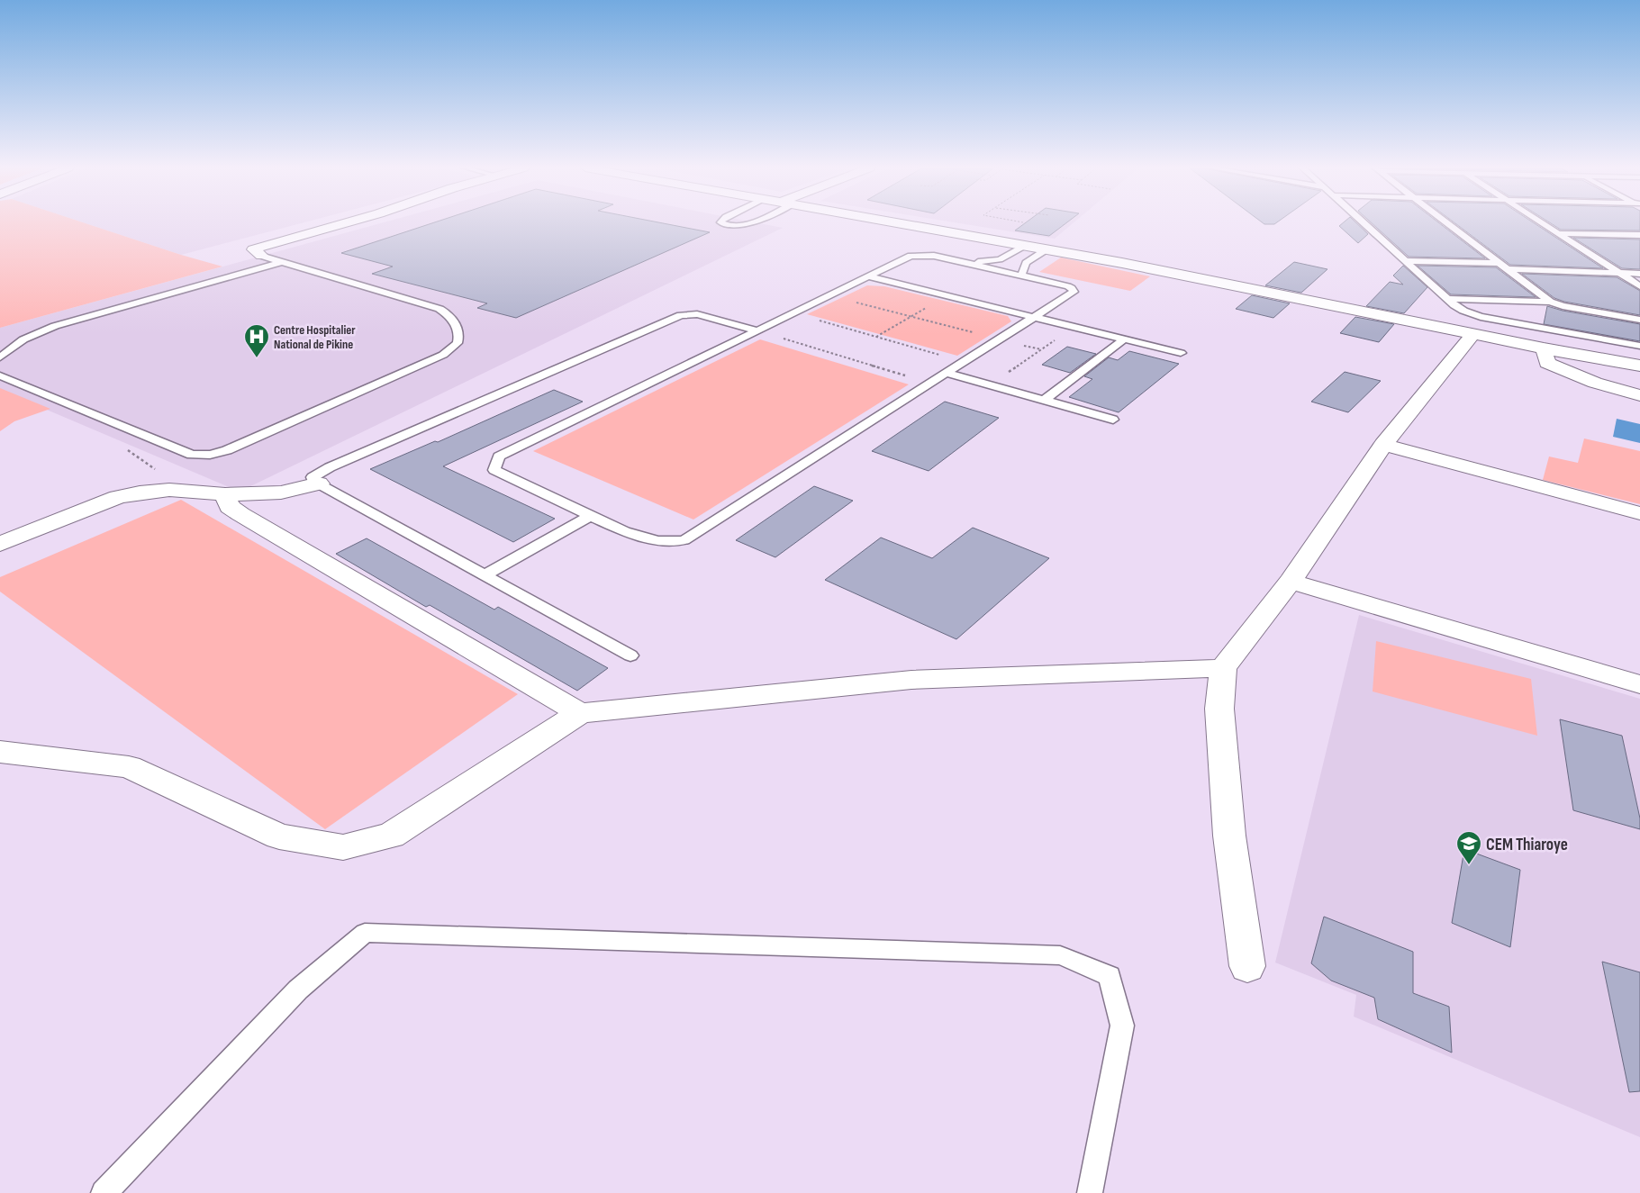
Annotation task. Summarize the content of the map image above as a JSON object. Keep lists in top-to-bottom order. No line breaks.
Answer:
{"places":{"hospital":["Centre Hospitalier National de Pikine"],"school or university":["CEM Thiaroye"]}}
